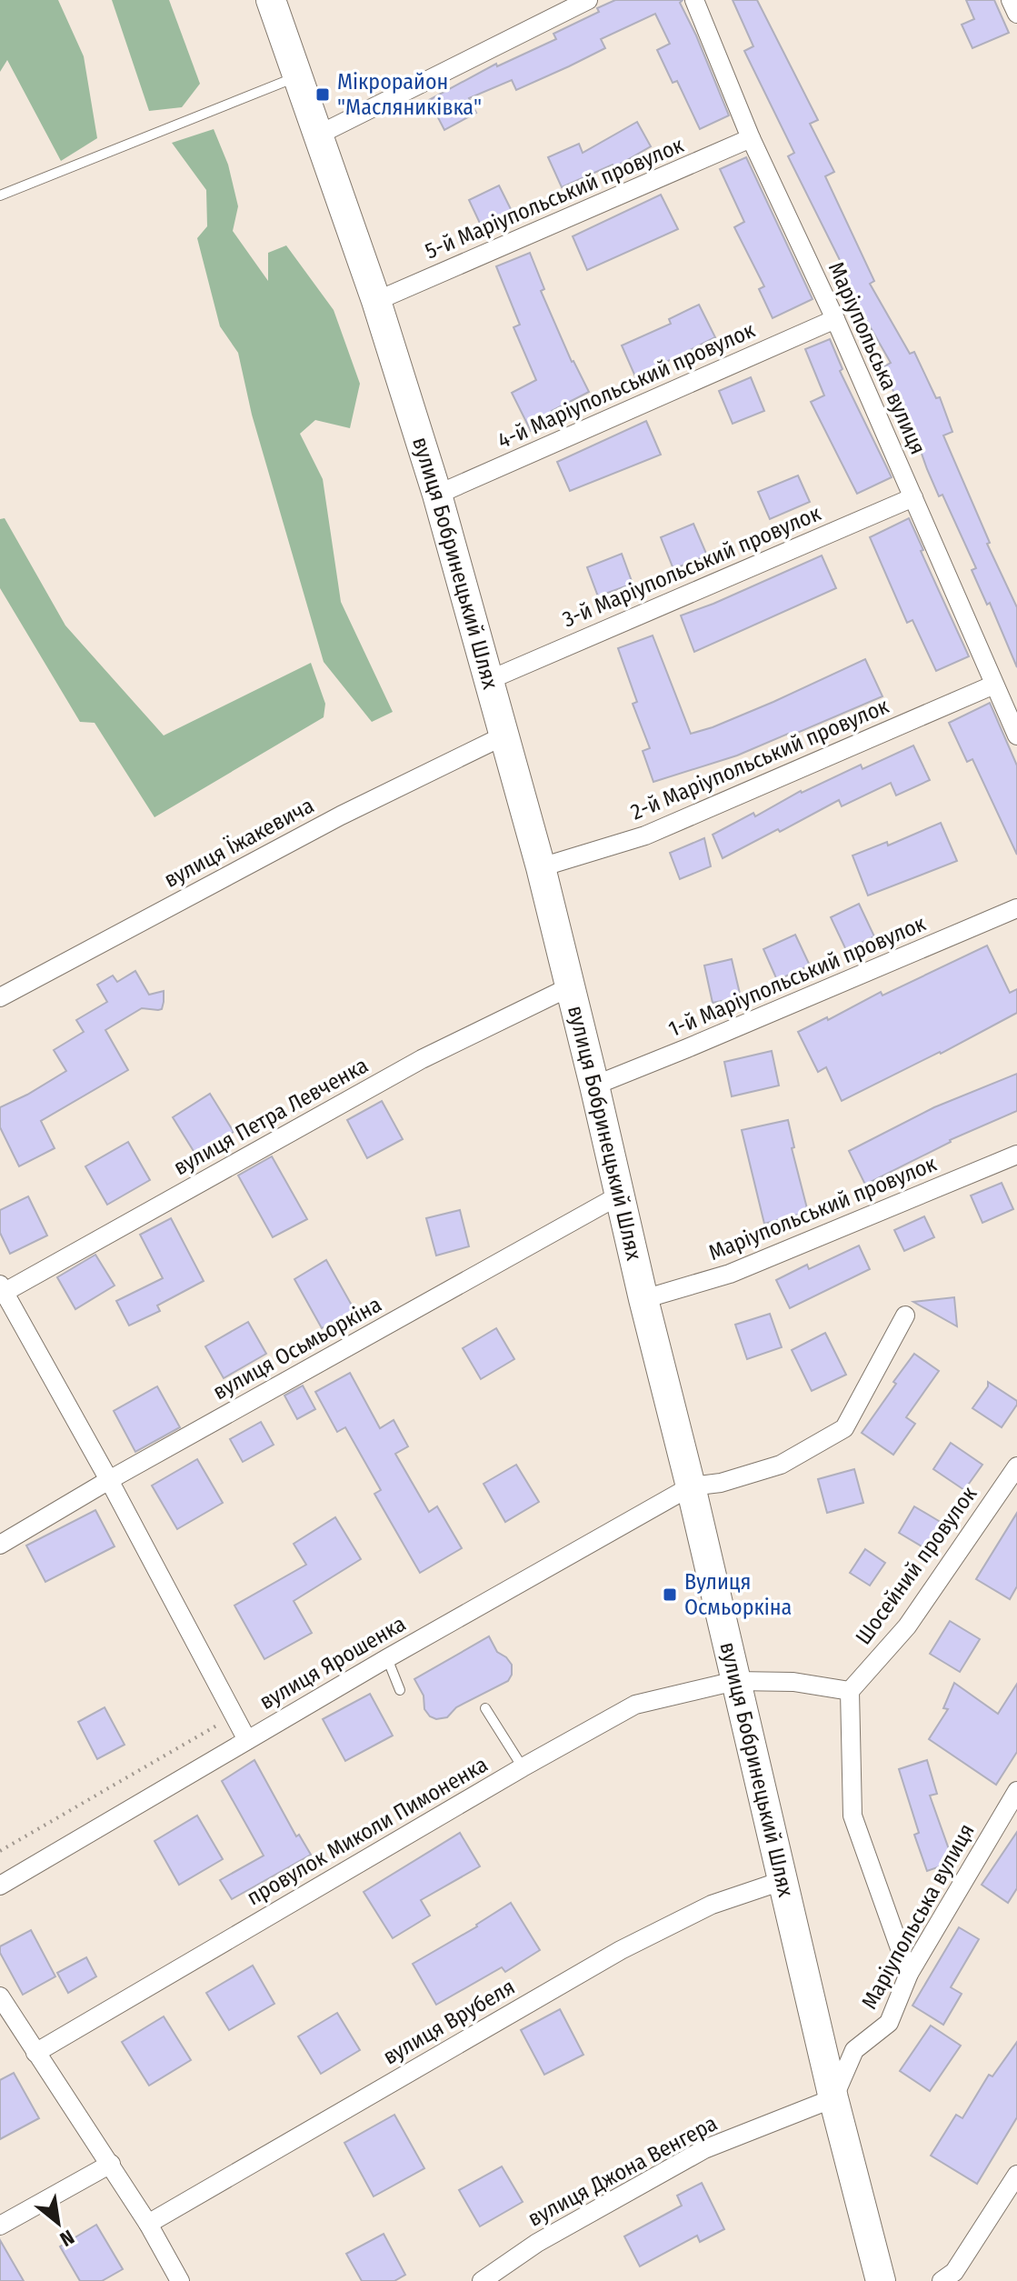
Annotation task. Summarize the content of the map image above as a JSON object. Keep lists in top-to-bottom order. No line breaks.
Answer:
{"streets":{"main road":["вулиця Бобринецький Шлях"],"street":["5-й Маріупольський провулок","Маріупольська вулиця","4-й Маріупольський провулок","3-й Маріупольський провулок","2-й Маріупольський провулок","вулиця Їжакевича","1-й Маріупольський провулок","вулиця Петра Левченка","Маріупольський провулок","вулиця Осьмьоркіна","Шосейний провулок","вулиця Ярошенка","провулок Миколи Пимоненка","вулиця Врубеля","вулиця Джона Венгера"]},"crossings":[["5-й Маріупольський провулок","Маріупольська вулиця"],["5-й Маріупольський провулок","вулиця Бобринецький Шлях"],["Маріупольська вулиця","4-й Маріупольський провулок"],["Маріупольська вулиця","вулиця Бобринецький Шлях"],["Маріупольська вулиця","3-й Маріупольський провулок"],["Маріупольська вулиця","2-й Маріупольський провулок"],["Маріупольська вулиця","вулиця Джона Венгера"],["4-й Маріупольський провулок","вулиця Бобринецький Шлях"],["вулиця Бобринецький Шлях","3-й Маріупольський провулок"],["вулиця Бобринецький Шлях","2-й Маріупольський провулок"],["вулиця Бобринецький Шлях","вулиця Їжакевича"],["вулиця Бобринецький Шлях","1-й Маріупольський провулок"],["вулиця Бобринецький Шлях","вулиця Петра Левченка"],["вулиця Бобринецький Шлях","Маріупольський провулок"],["вулиця Бобринецький Шлях","вулиця Осьмьоркіна"],["вулиця Бобринецький Шлях","вулиця Ярошенка"],["вулиця Бобринецький Шлях","провулок Миколи Пимоненка"],["вулиця Бобринецький Шлях","вулиця Врубеля"],["вулиця Бобринецький Шлях","вулиця Джона Венгера"],["Шосейний провулок","провулок Миколи Пимоненка"]],"places":{"transit":["Мікрорайон \"Масляниківка\"","Вулиця Осмьоркіна"]},"north":"bottom right"}
